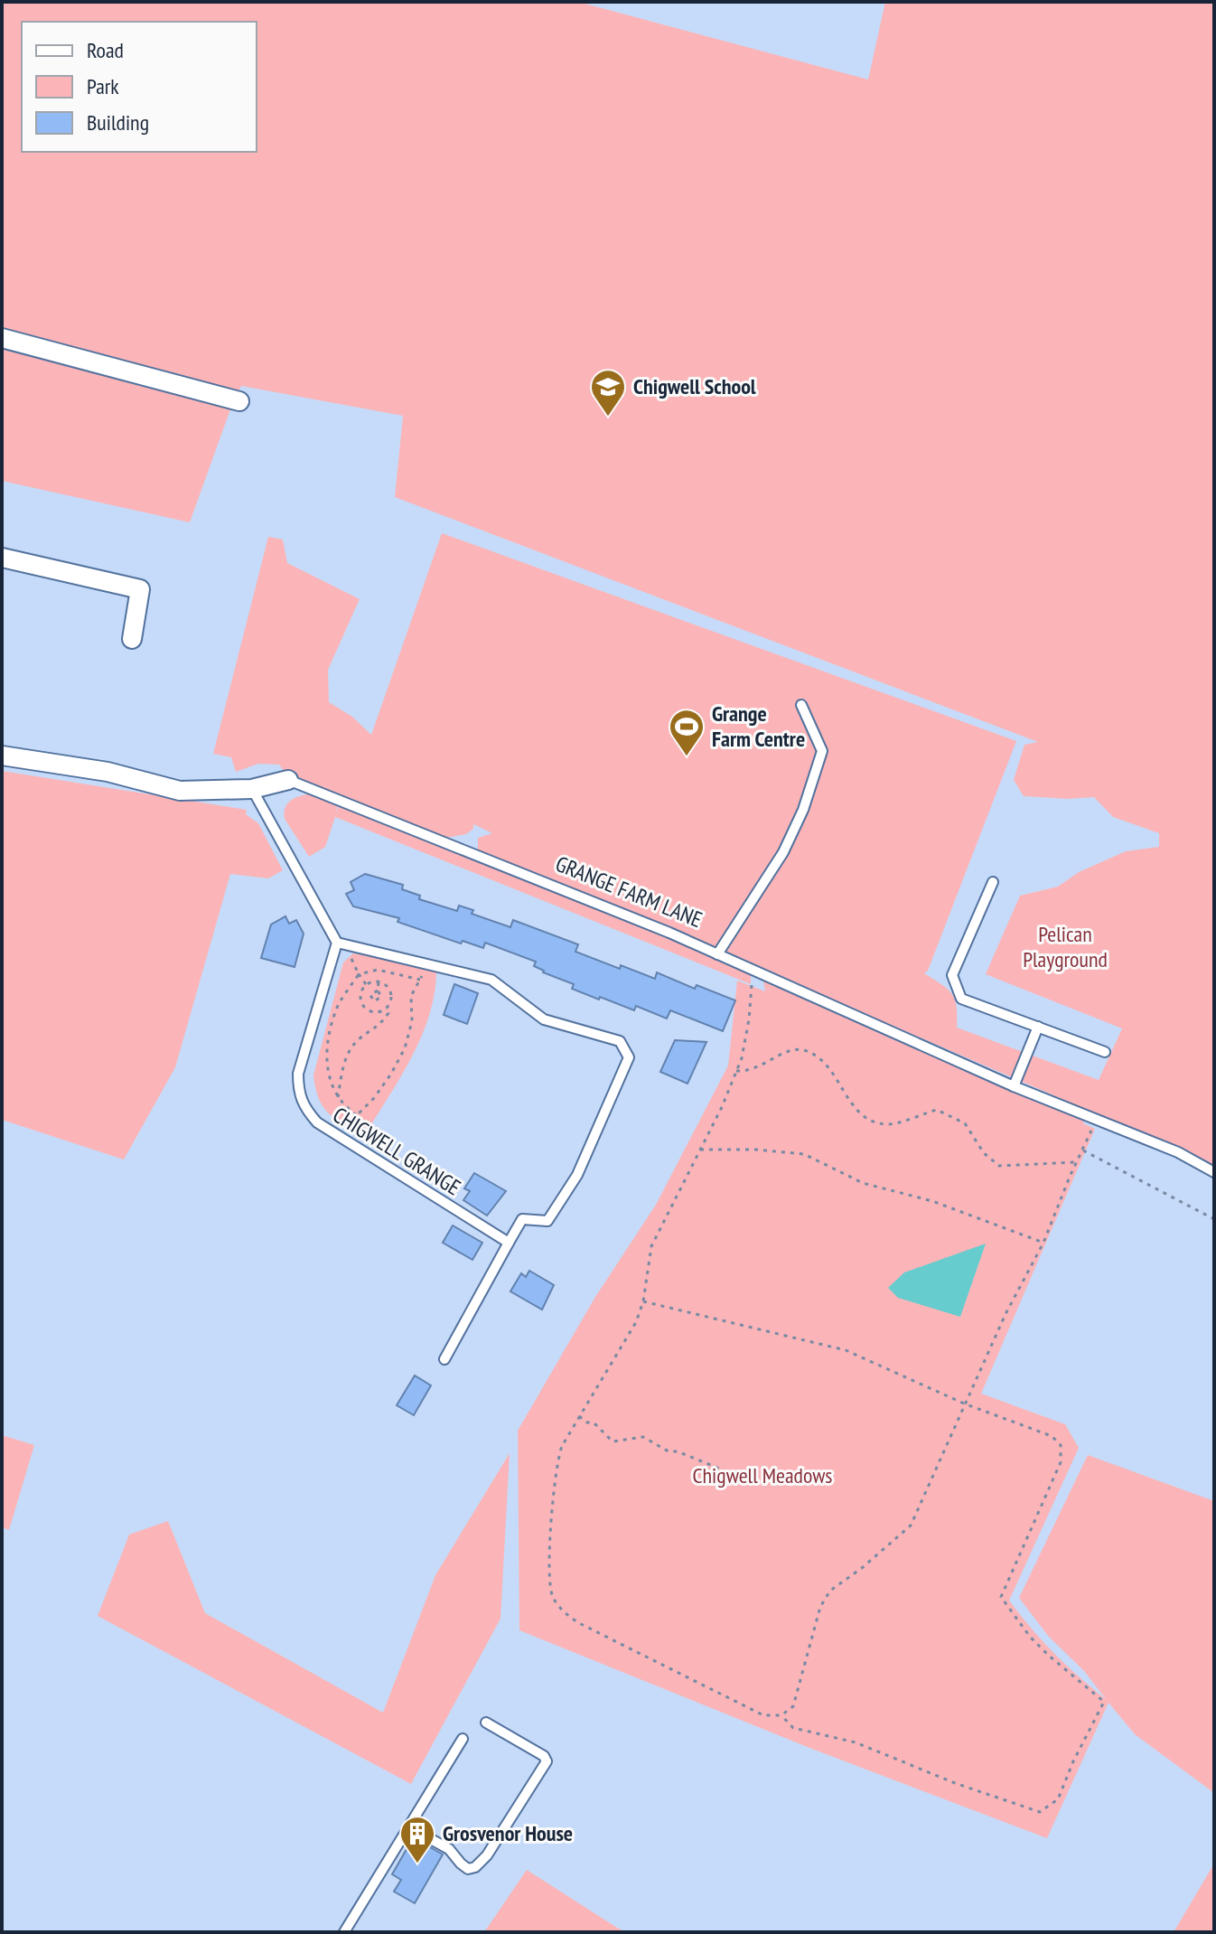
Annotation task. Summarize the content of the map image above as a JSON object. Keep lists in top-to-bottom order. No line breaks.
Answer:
{"streets":{"street":["GRANGE FARM LANE"],"lane":["CHIGWELL GRANGE"]},"parks":["Pelican Playground","Chigwell Meadows"],"places":{"school or university":["Chigwell School"],"sports":["Grange Farm Centre"],"building":["Grosvenor House"]},"legend":["Road","Park","Building"]}
